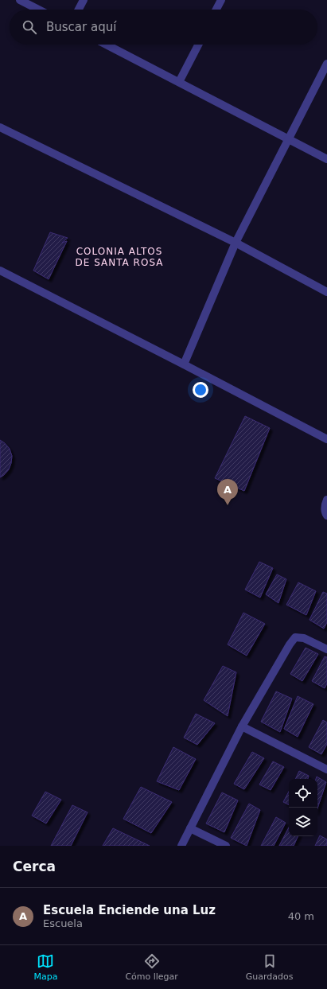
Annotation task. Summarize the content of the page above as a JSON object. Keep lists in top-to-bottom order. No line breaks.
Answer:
{"districts":["COLONIA ALTOS DE SANTA ROSA"],"page":{"search":"Buscar aquí","pins":"A","heading":"Cerca","list":[{"mark":"A","name":"Escuela Enciende una Luz","note":"Escuela","value":"40 m"}],"nav":["Mapa","Cómo llegar","Guardados"]}}
